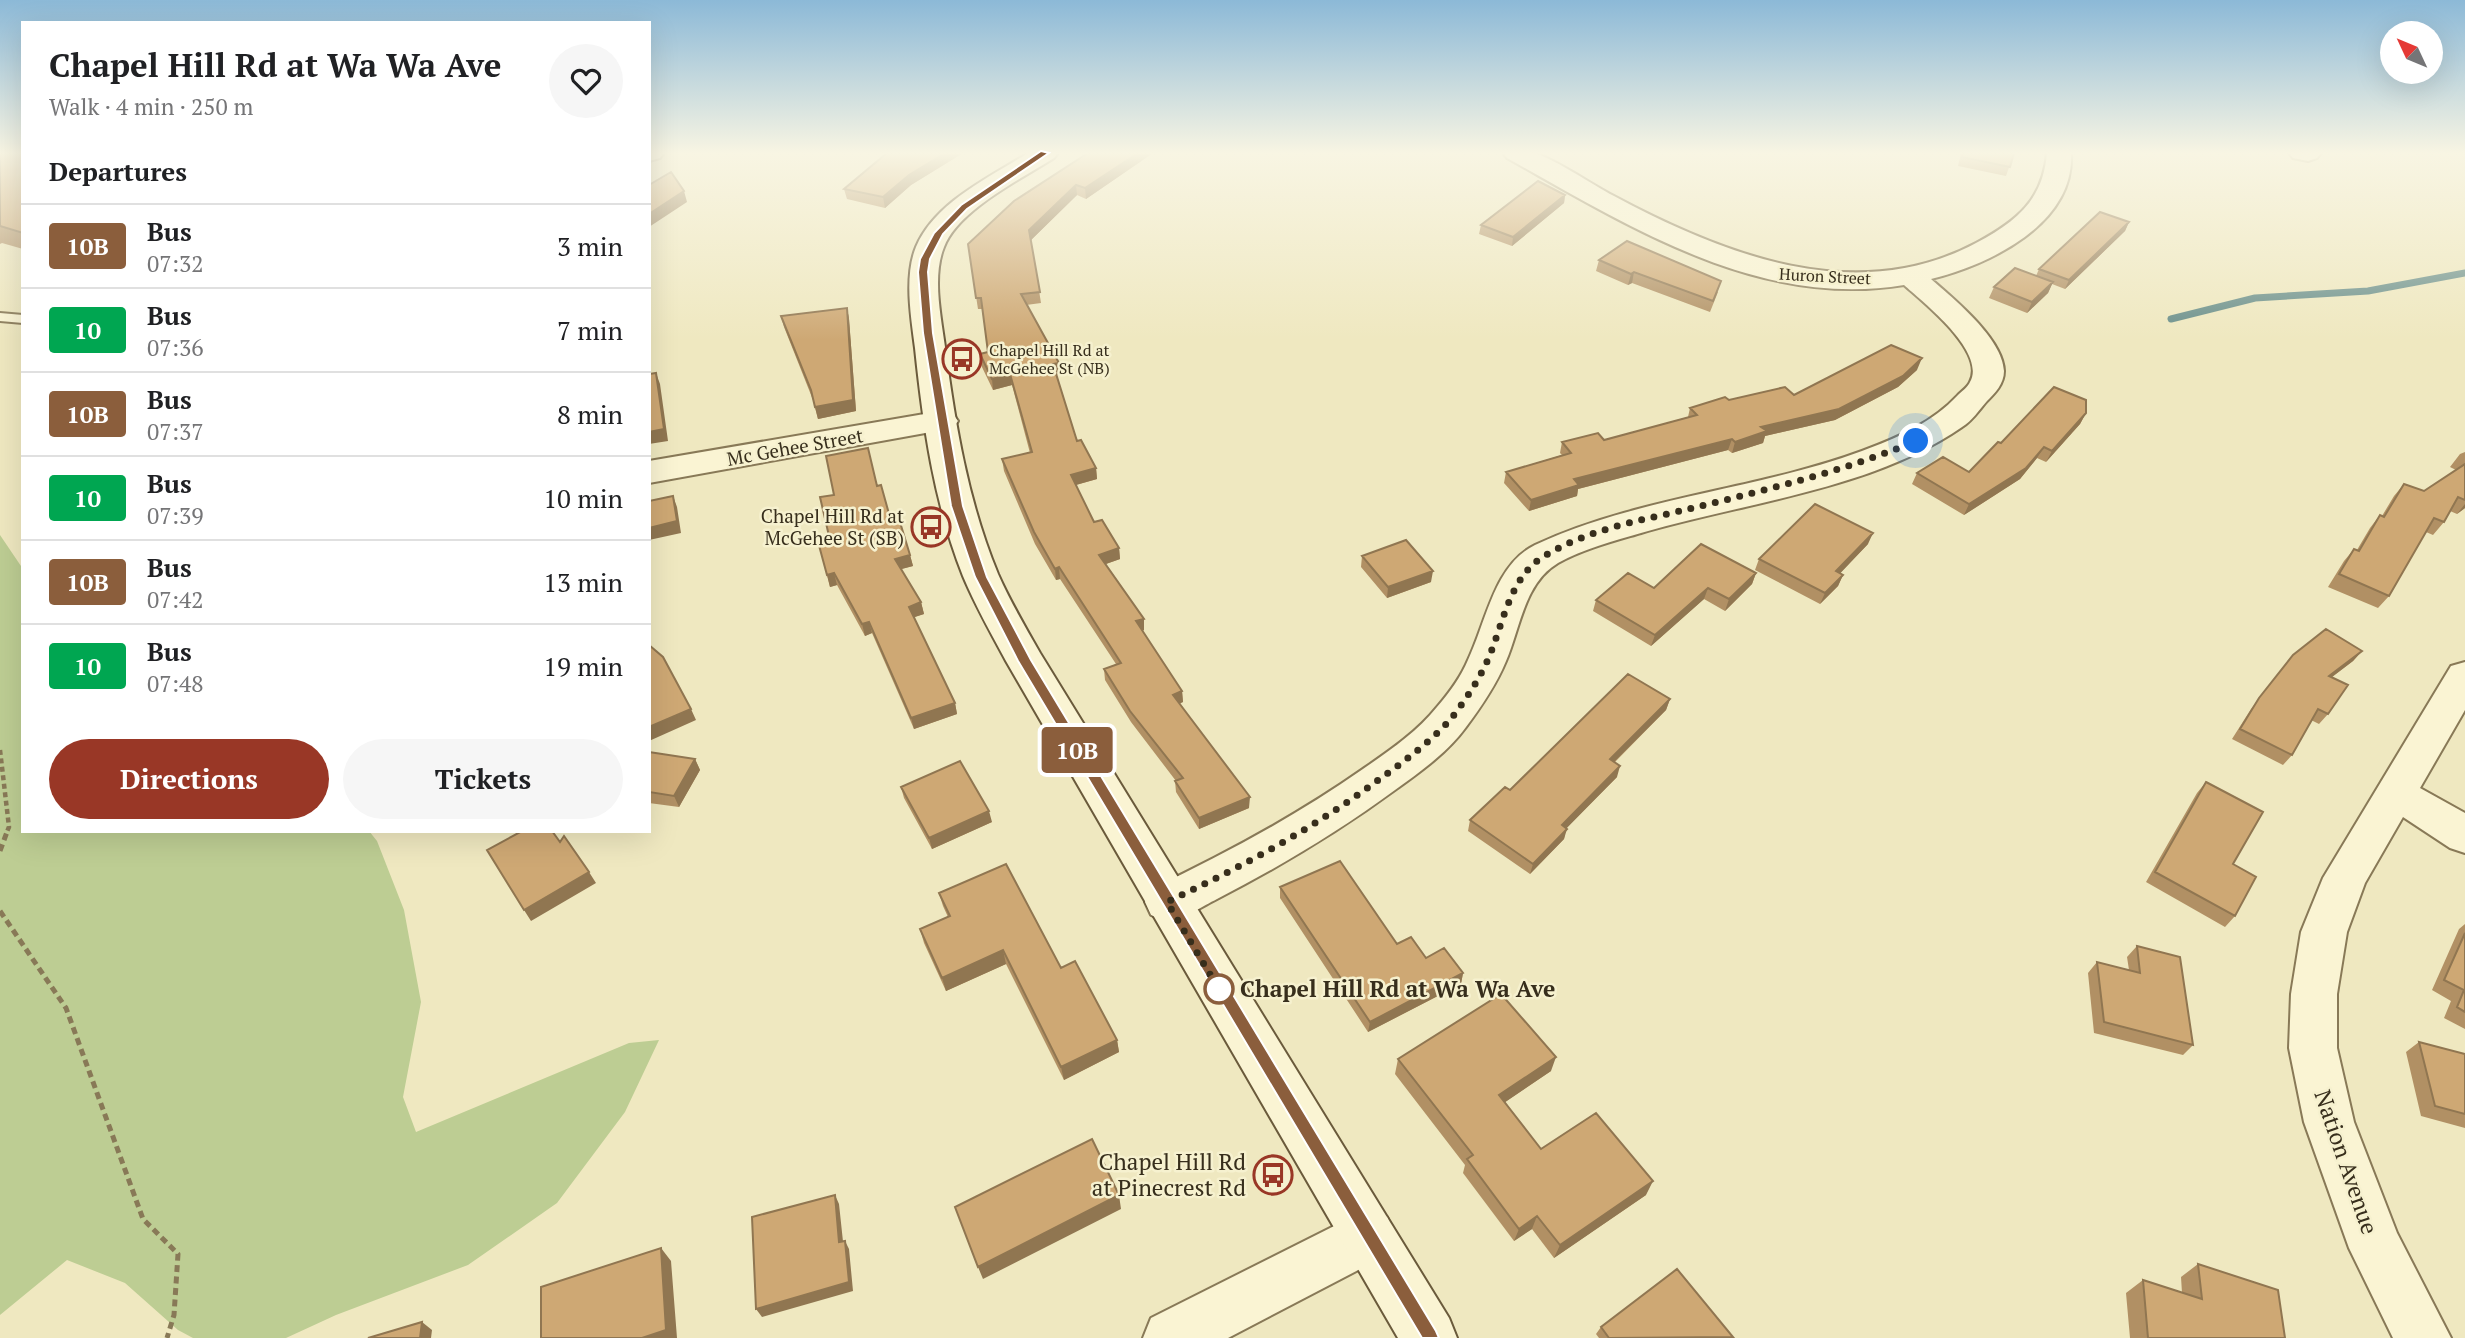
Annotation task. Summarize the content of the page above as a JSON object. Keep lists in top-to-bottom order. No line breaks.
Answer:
{"streets":{"street":["Huron Street","Mc Gehee Street","Nation Avenue"]},"places":{"bus stop":["Chapel Hill Rd at McGehee St (NB)","Chapel Hill Rd at McGehee St (SB)","Chapel Hill Rd at Pinecrest Rd"],"other":["Chapel Hill Rd at Wa Wa Ave"]},"lines":["bus line 10B"],"north":"top left","page":{"on_map":"10B","heading":[["Chapel Hill Rd at Wa Wa Ave","Walk · 4 min · 250 m"],"Departures"],"list":[{"mark":"10B","name":"Bus","note":"07:32","value":"3 min"},{"mark":"10","name":"Bus","note":"07:36","value":"7 min"},{"mark":"10B","name":"Bus","note":"07:37","value":"8 min"},{"mark":"10","name":"Bus","note":"07:39","value":"10 min"},{"mark":"10B","name":"Bus","note":"07:42","value":"13 min"},{"mark":"10","name":"Bus","note":"07:48","value":"19 min"}],"buttons":["Directions","Tickets"]}}
